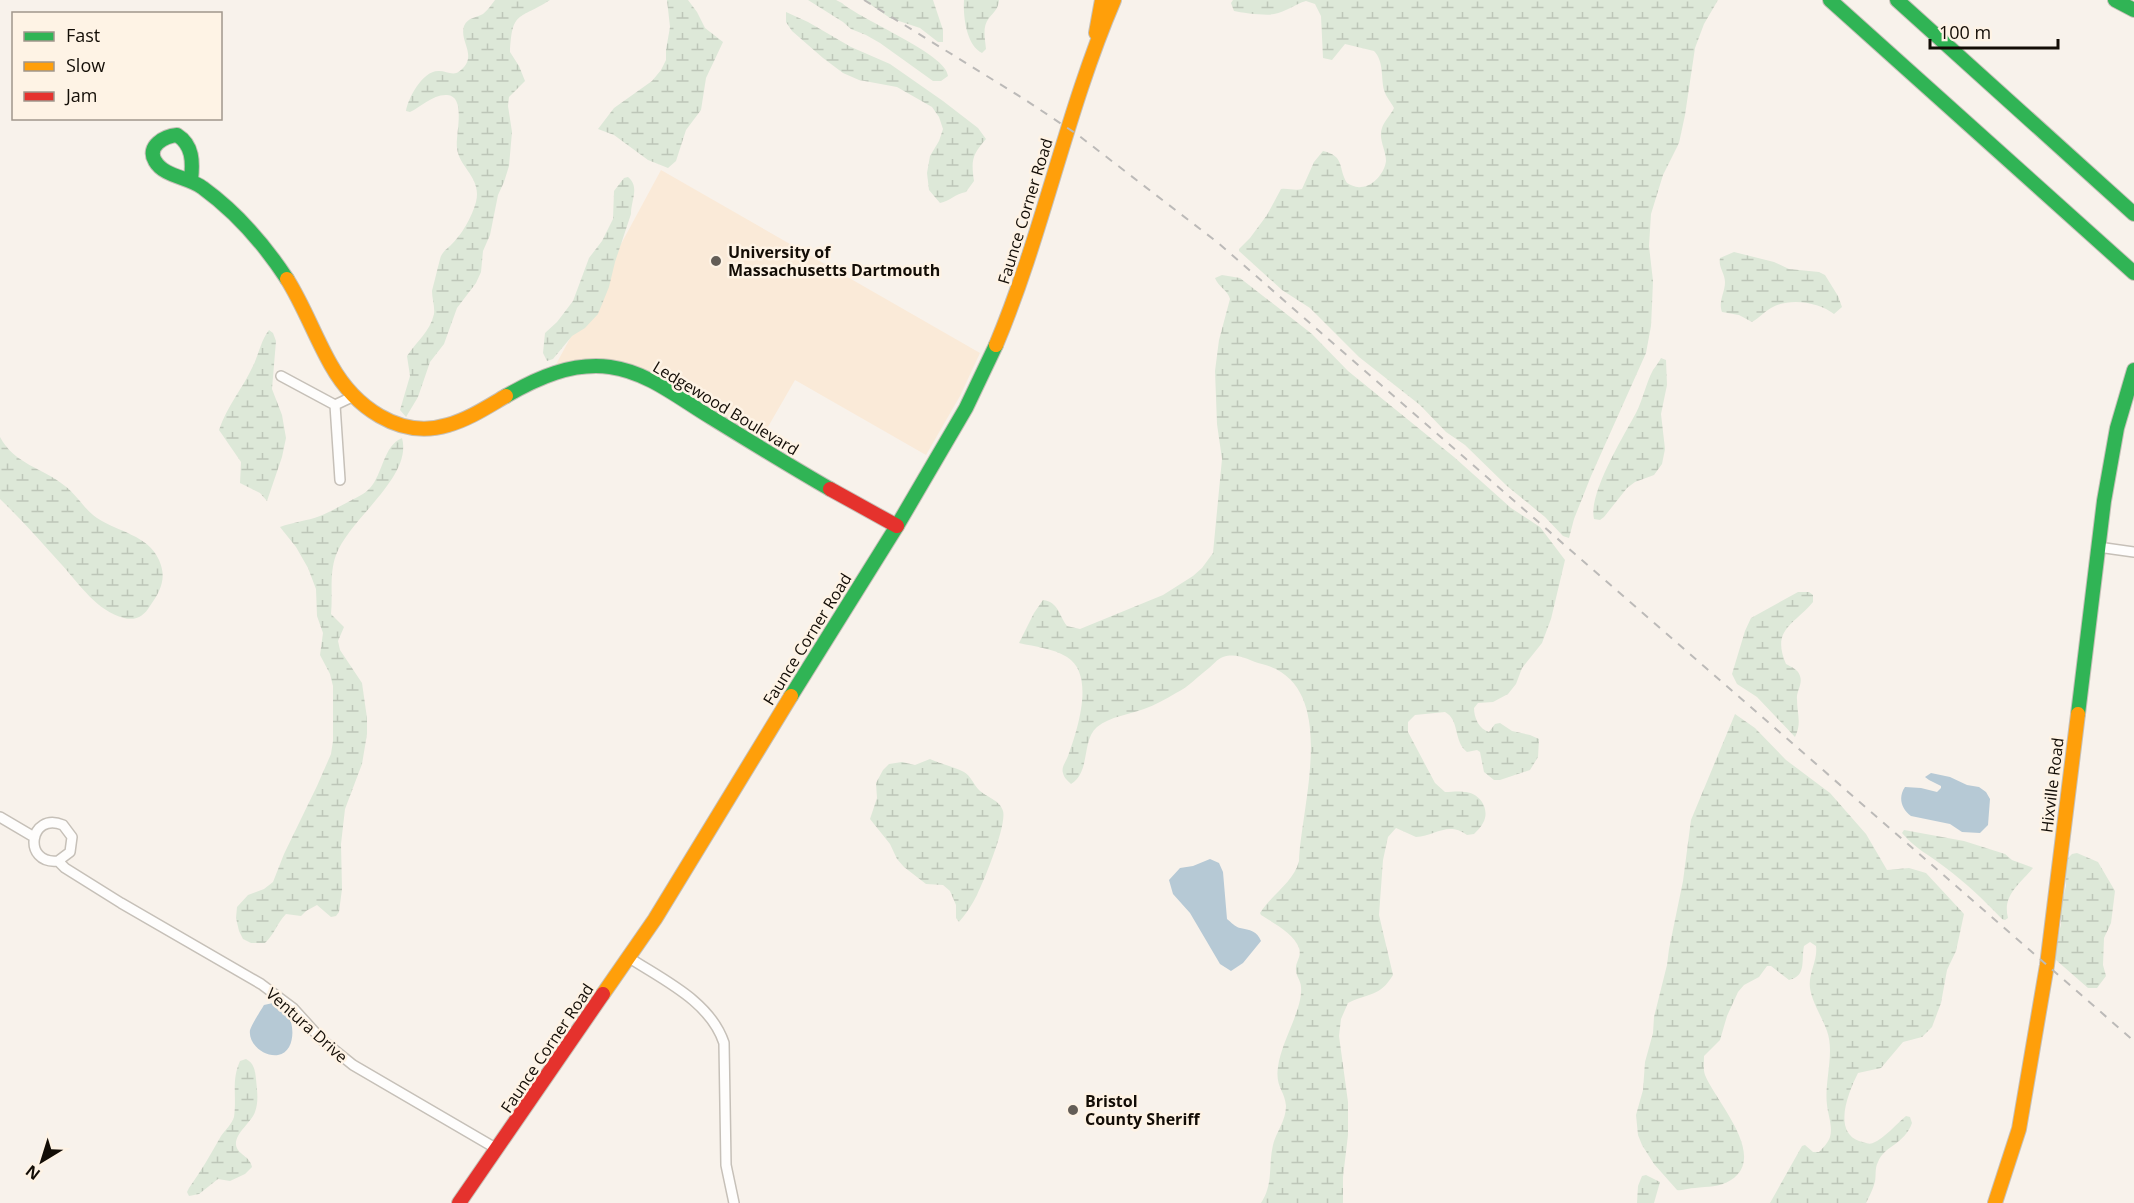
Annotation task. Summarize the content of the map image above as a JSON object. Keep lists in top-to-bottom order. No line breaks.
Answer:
{"streets":{"main road":["Faunce Corner Road","Ledgewood Boulevard","Hixville Road"],"street":["Ventura Drive"]},"crossings":[["Faunce Corner Road","Ledgewood Boulevard"],["Faunce Corner Road","Ventura Drive"]],"places":["University of Massachusetts Dartmouth","Bristol County Sheriff"],"legend":["Fast","Slow","Jam"],"scale_bar":"100 m","north":"bottom left"}
